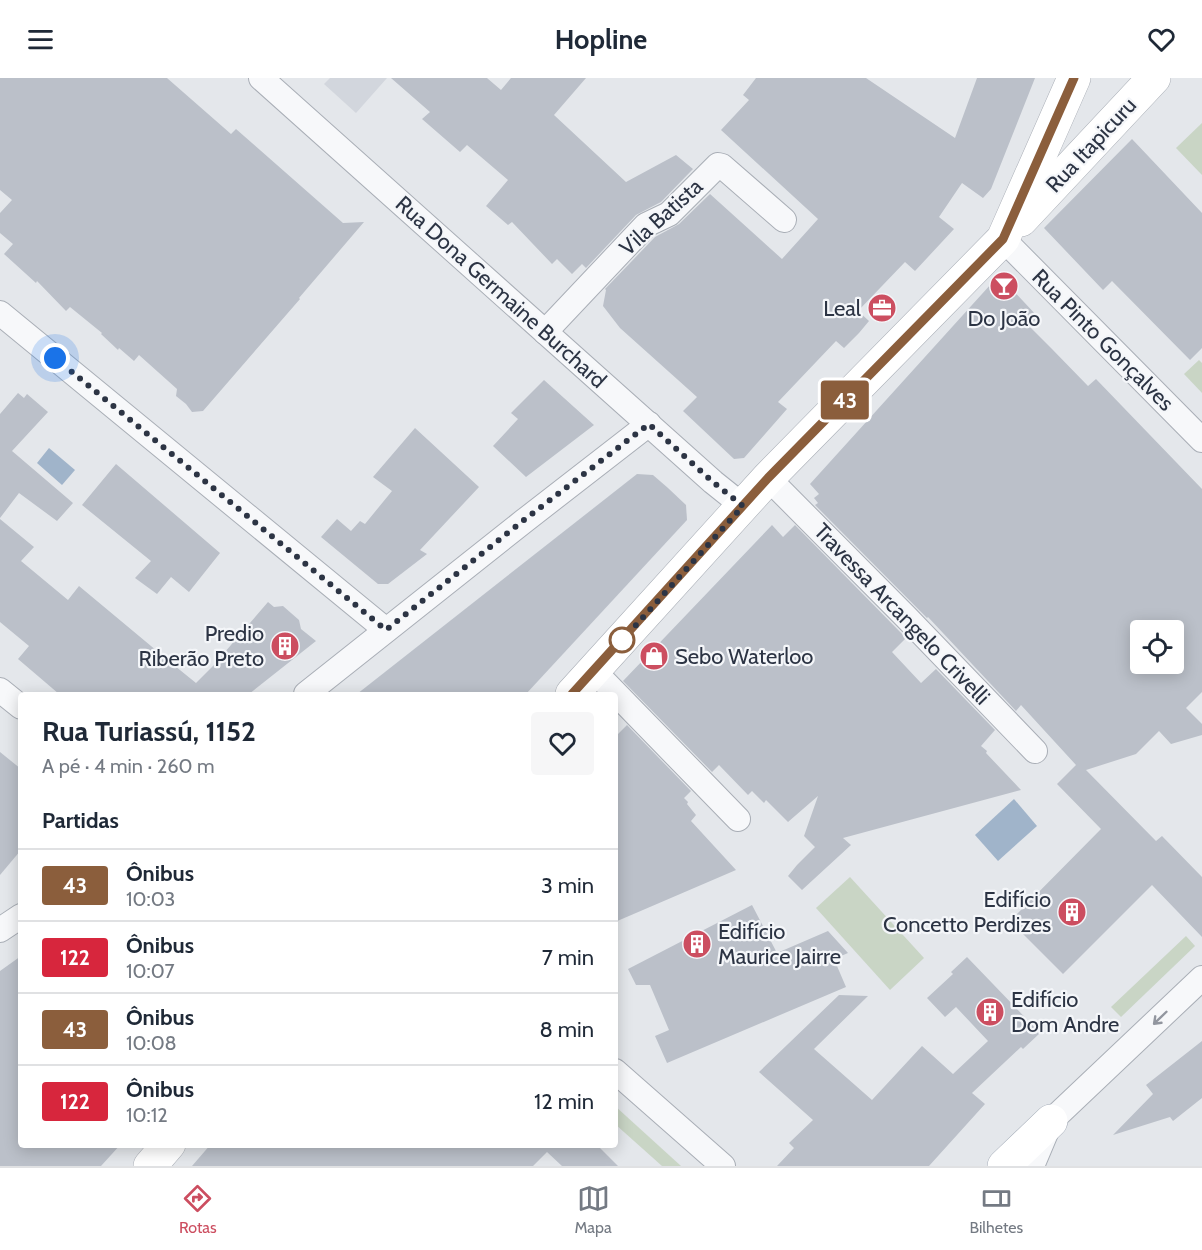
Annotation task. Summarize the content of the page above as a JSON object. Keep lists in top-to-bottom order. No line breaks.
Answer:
{"streets":{"street":["Rua Itapicuru","Vila Batista","Rua Dona Germaine Burchard","Rua Pinto Gonçalves","Travessa Arcangelo Crivelli"]},"crossings":[["Rua Itapicuru","Rua Dona Germaine Burchard"],["Rua Itapicuru","Rua Pinto Gonçalves"],["Rua Itapicuru","Travessa Arcangelo Crivelli"],["Vila Batista","Rua Dona Germaine Burchard"]],"places":{"bar":["Do João"],"office":["Leal"],"building":["Predio Riberão Preto","Edifício Concetto Perdizes","Edifício Maurice Jairre","Edifício Dom Andre"],"shop":["Sebo Waterloo"]},"lines":["bus line 43"],"page":{"header":"Hopline","on_map":"43","heading":[["Rua Turiassú, 1152","A pé · 4 min · 260 m"],"Partidas"],"list":[{"mark":"43","name":"Ônibus","note":"10:03","value":"3 min"},{"mark":"122","name":"Ônibus","note":"10:07","value":"7 min"},{"mark":"43","name":"Ônibus","note":"10:08","value":"8 min"},{"mark":"122","name":"Ônibus","note":"10:12","value":"12 min"}],"tabs":["Rotas","Mapa","Bilhetes"]}}
